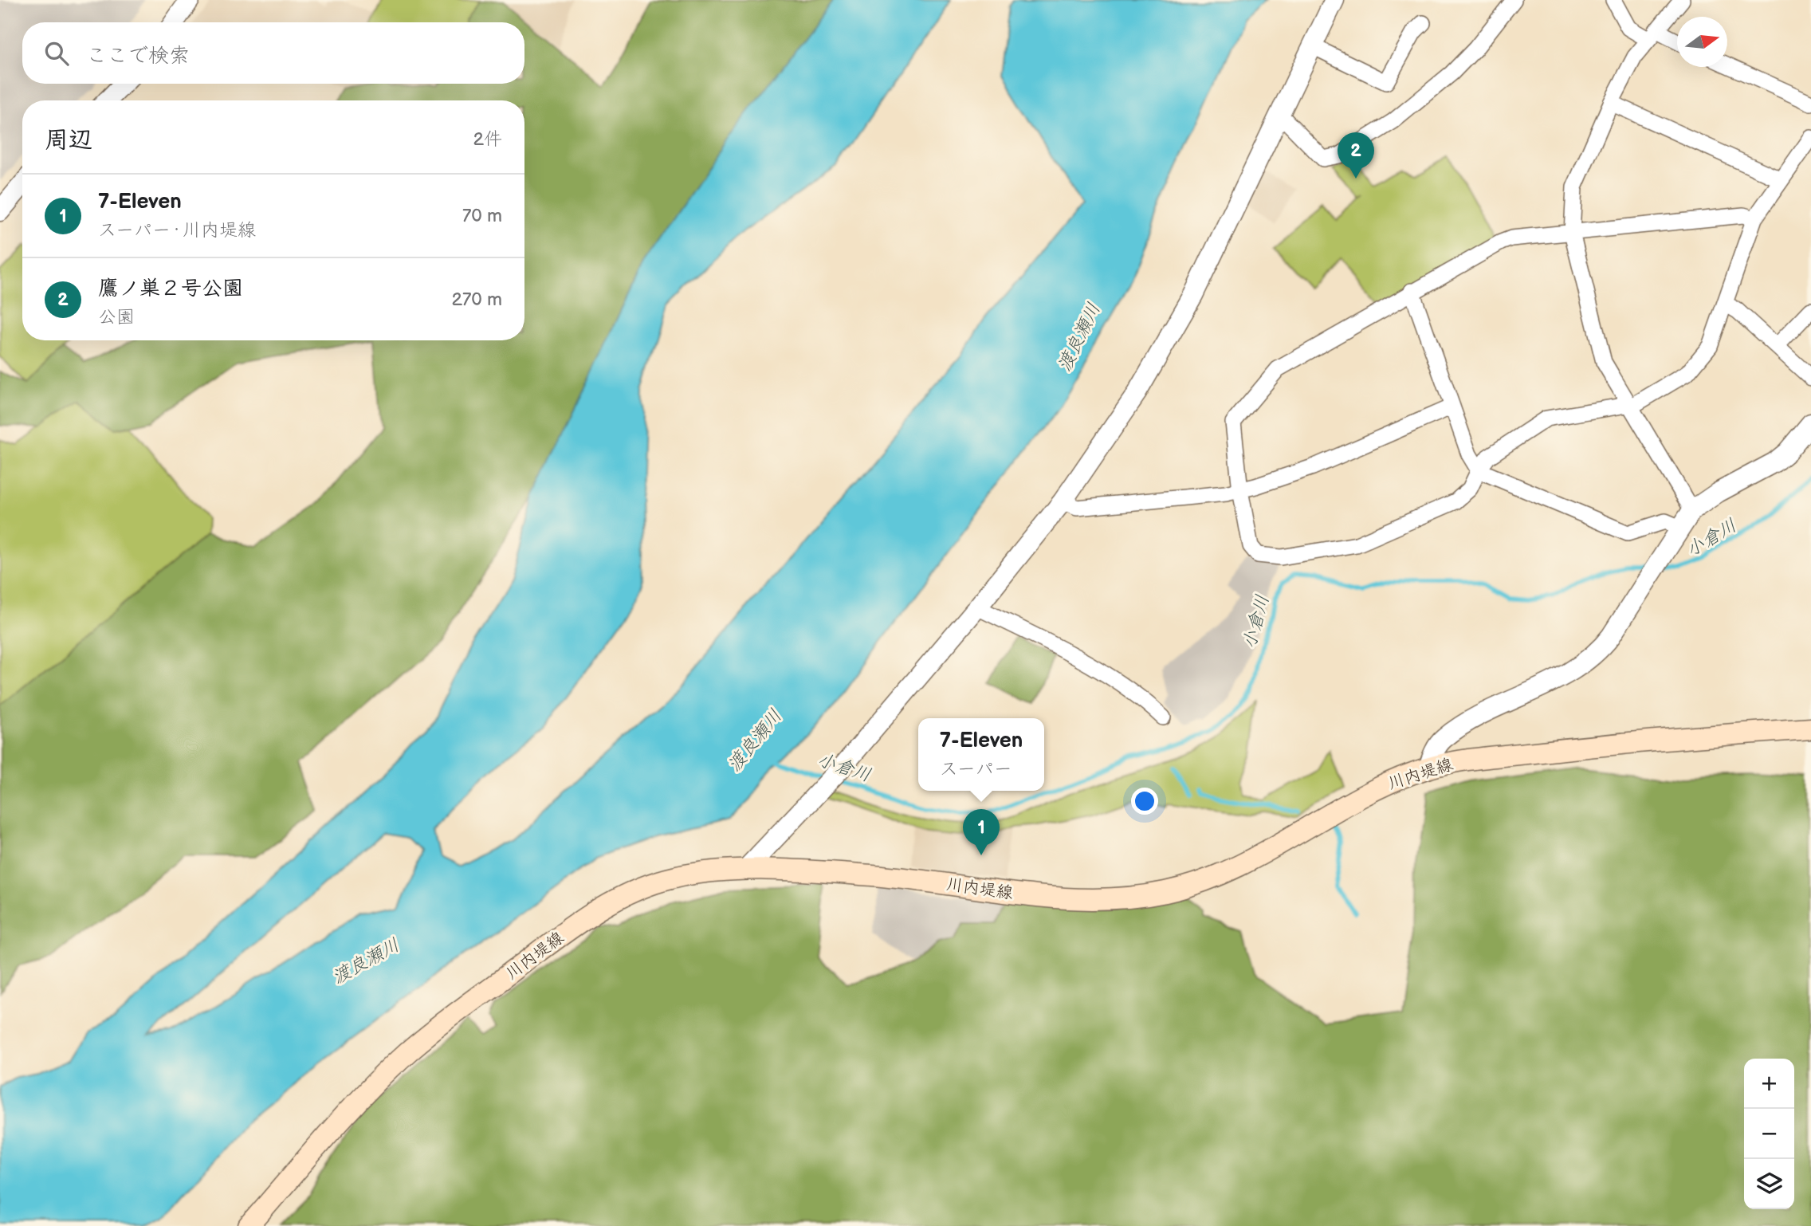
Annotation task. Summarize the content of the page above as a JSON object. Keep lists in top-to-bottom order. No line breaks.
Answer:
{"streets":{"main road":["川内堤線"]},"water":["渡良瀬川","小倉川"],"north":"right","page":{"search":"ここで検索","heading":["周辺","2件"],"pins":["2","1"],"list":[{"mark":"1","name":"7-Eleven","note":"スーパー · 川内堤線","value":"70 m"},{"mark":"2","name":"鷹ノ巣２号公園","note":"公園","value":"270 m"}],"popup":["7-Eleven","スーパー"],"map_buttons":["+","−"]}}
